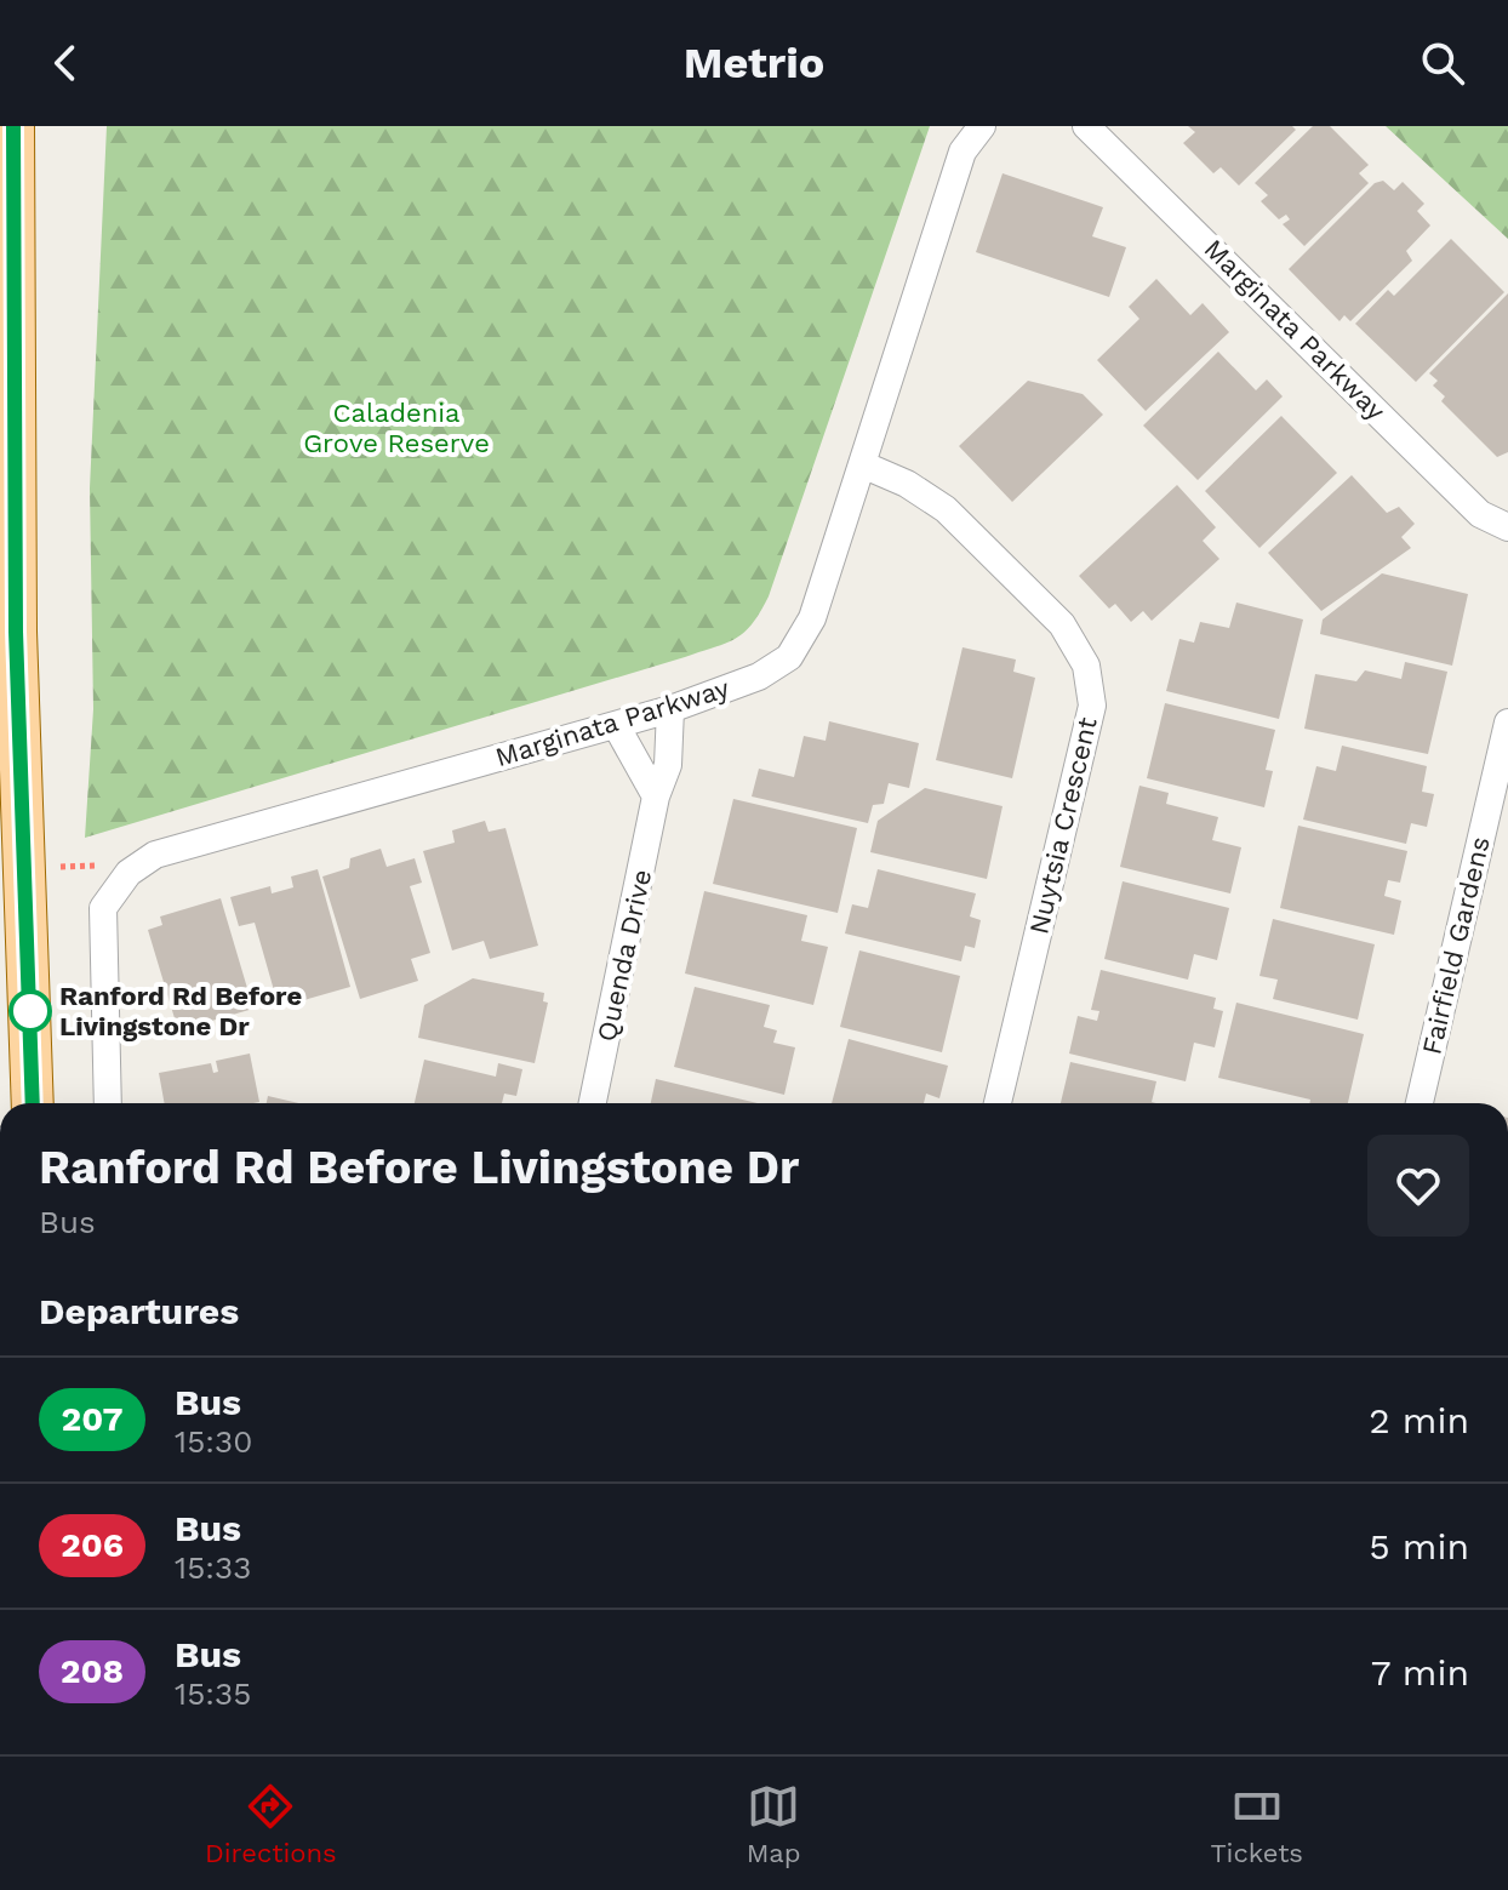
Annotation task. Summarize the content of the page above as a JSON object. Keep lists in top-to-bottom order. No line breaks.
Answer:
{"streets":{"street":["Marginata Parkway","Nuytsia Crescent","Fairfield Gardens","Quenda Drive"]},"crossings":[["Marginata Parkway","Nuytsia Crescent"],["Marginata Parkway","Quenda Drive"]],"parks":["Caladenia Grove Reserve"],"places":["Ranford Rd Before Livingstone Dr"],"lines":["bus line 207"],"page":{"header":"Metrio","heading":[["Ranford Rd Before Livingstone Dr","Bus"],"Departures"],"list":[{"mark":"207","name":"Bus","note":"15:30","value":"2 min"},{"mark":"206","name":"Bus","note":"15:33","value":"5 min"},{"mark":"208","name":"Bus","note":"15:35","value":"7 min"}],"tabs":["Directions","Map","Tickets"]}}
